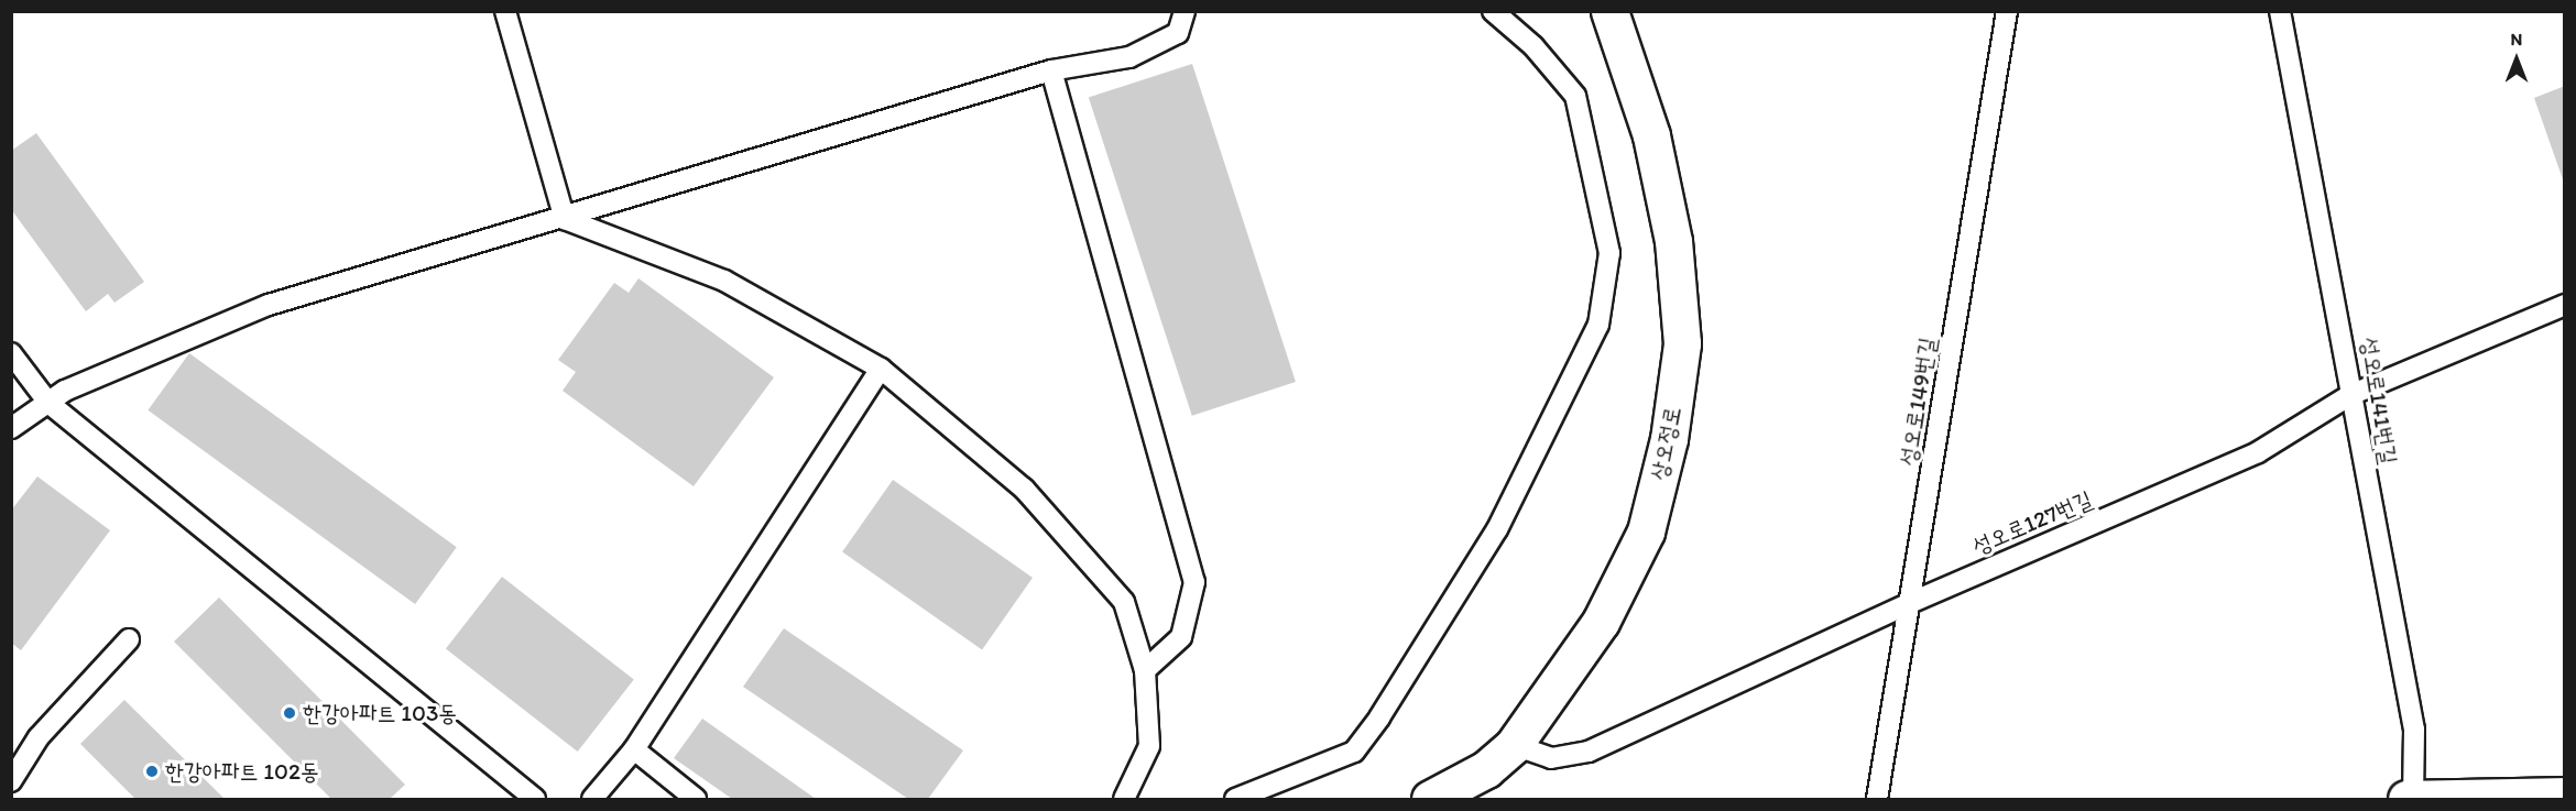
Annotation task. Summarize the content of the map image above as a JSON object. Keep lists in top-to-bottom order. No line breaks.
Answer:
{"streets":{"street":["상오정로"],"lane":["성오로141번길","성오로149번길","성오로127번길"]},"crossings":[["성오로141번길","성오로127번길"],["성오로149번길","성오로127번길"],["상오정로","성오로127번길"]],"places":["한강아파트 103동","한강아파트 102동"],"north":"top"}
